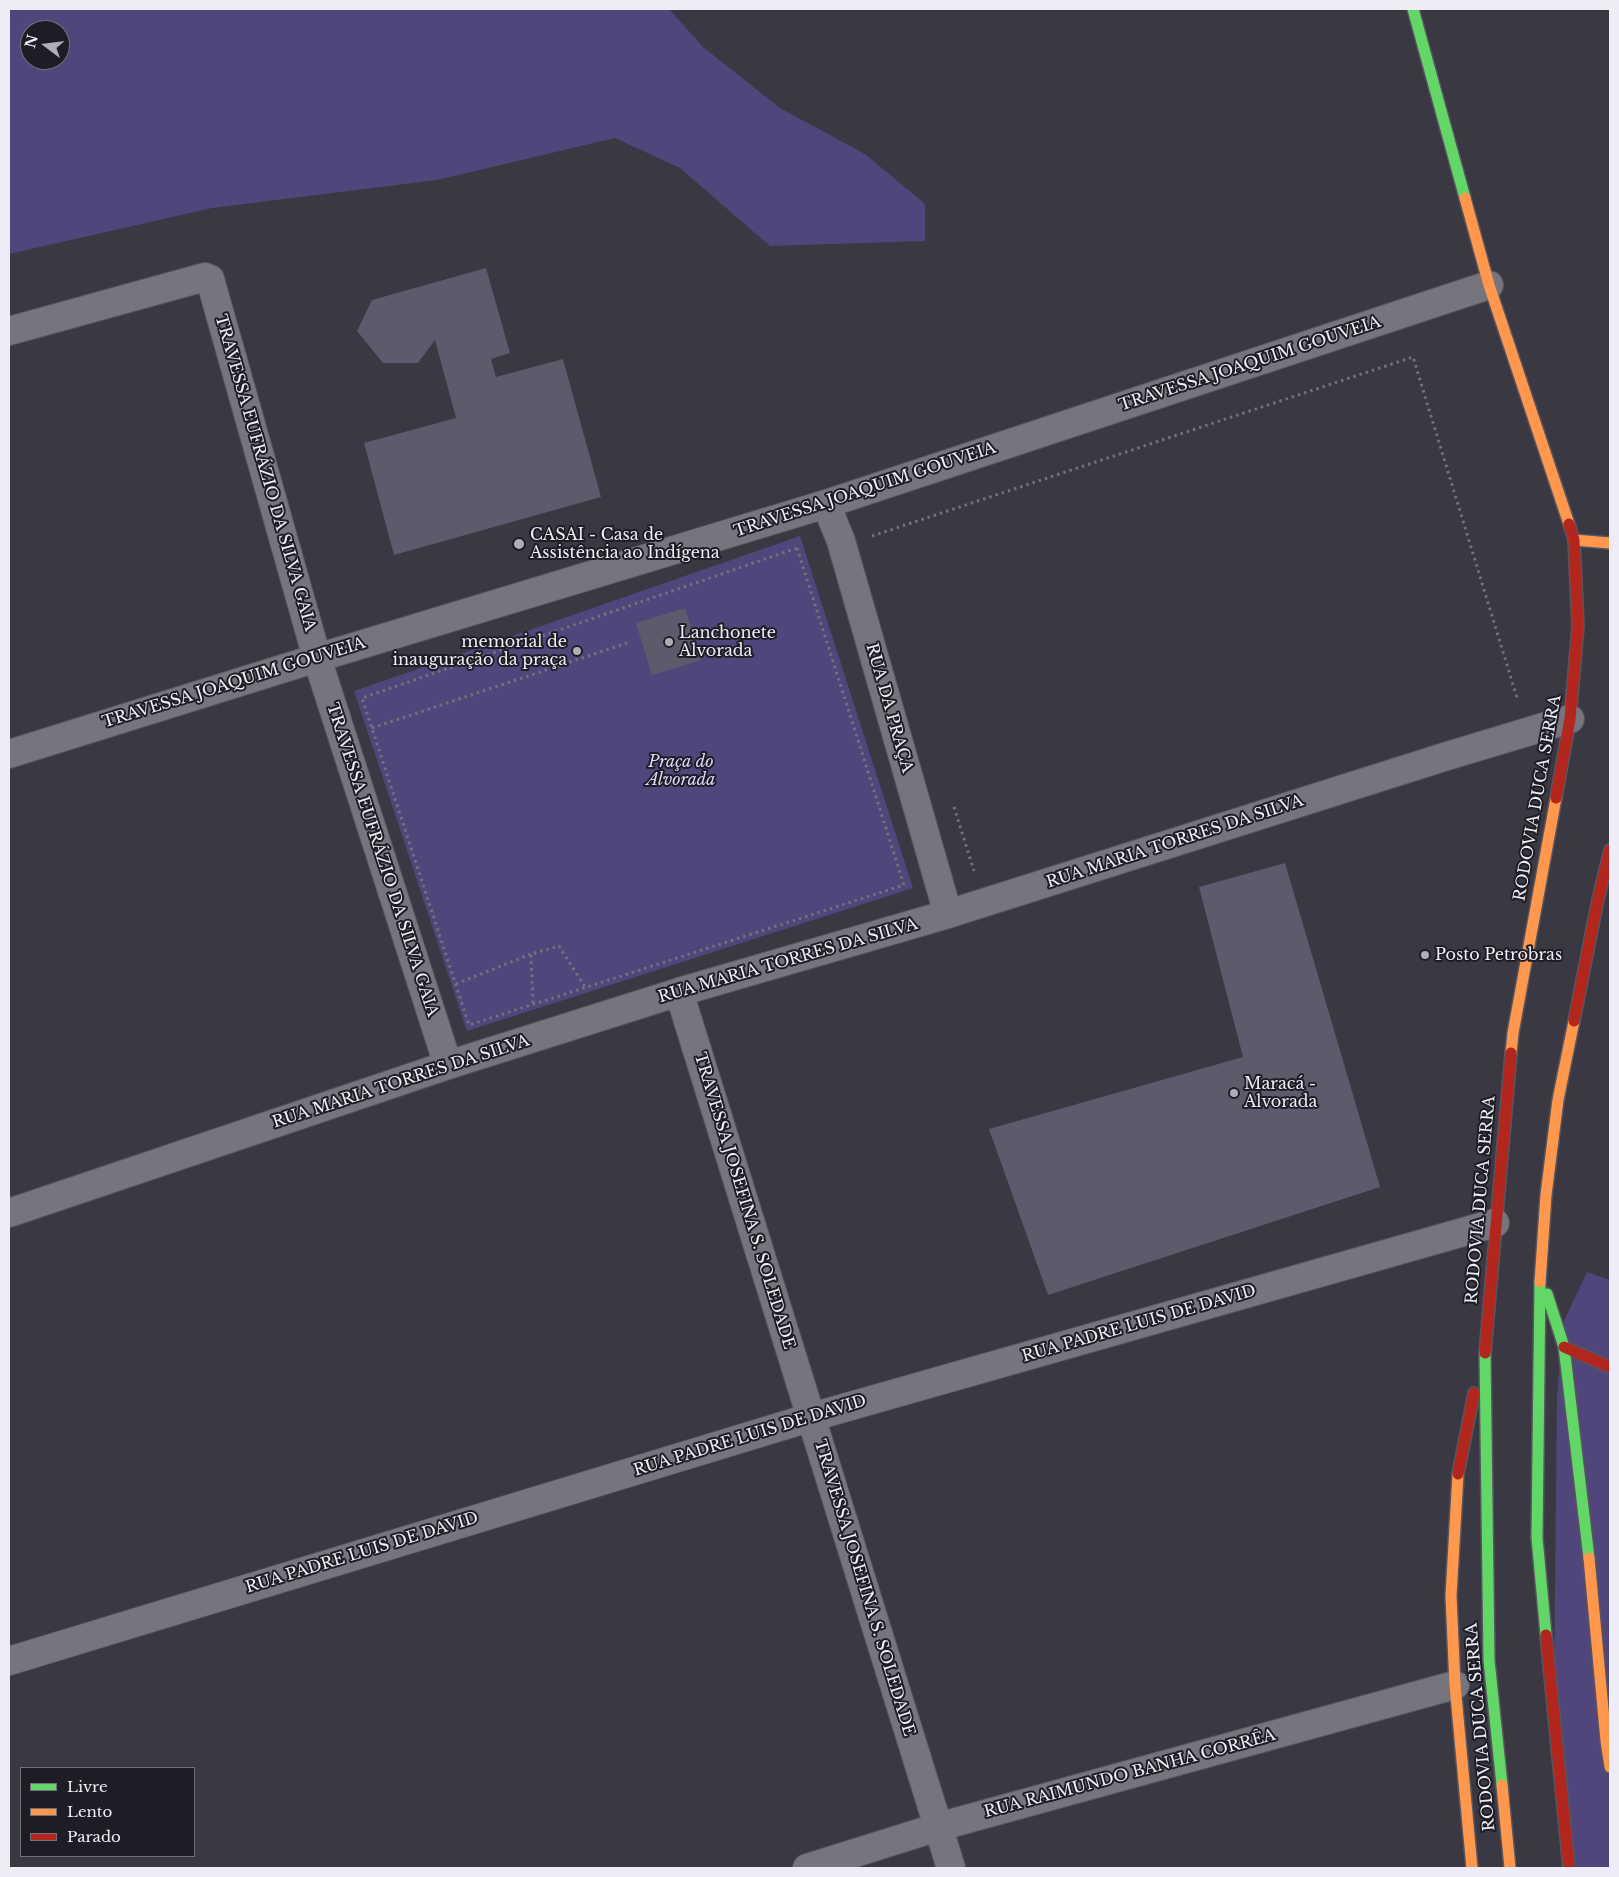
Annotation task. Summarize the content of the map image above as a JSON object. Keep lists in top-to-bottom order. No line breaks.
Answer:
{"streets":{"main road":["RODOVIA DUCA SERRA"],"street":["TRAVESSA JOAQUIM GOUVEIA","TRAVESSA EUFRÁZIO DA SILVA GAIA","RUA DA PRAÇA","RUA MARIA TORRES DA SILVA","TRAVESSA JOSEFINA S. SOLEDADE","RUA PADRE LUIS DE DAVID","RUA RAIMUNDO BANHA CORRÊA"]},"crossings":[["TRAVESSA JOAQUIM GOUVEIA","TRAVESSA EUFRÁZIO DA SILVA GAIA"],["TRAVESSA JOAQUIM GOUVEIA","RUA DA PRAÇA"],["TRAVESSA JOAQUIM GOUVEIA","RODOVIA DUCA SERRA"],["TRAVESSA EUFRÁZIO DA SILVA GAIA","RUA MARIA TORRES DA SILVA"],["RUA DA PRAÇA","RUA MARIA TORRES DA SILVA"],["RODOVIA DUCA SERRA","RUA MARIA TORRES DA SILVA"],["RODOVIA DUCA SERRA","RUA PADRE LUIS DE DAVID"],["RUA MARIA TORRES DA SILVA","TRAVESSA JOSEFINA S. SOLEDADE"],["TRAVESSA JOSEFINA S. SOLEDADE","RUA PADRE LUIS DE DAVID"],["TRAVESSA JOSEFINA S. SOLEDADE","RUA RAIMUNDO BANHA CORRÊA"]],"parks":["Praça do Alvorada"],"places":["CASAI - Casa de Assistência ao Indígena","Lanchonete Alvorada","memorial de inauguração da praça","Posto Petrobras","Maracá - Alvorada"],"legend":["Livre","Lento","Parado"],"north":"left"}
